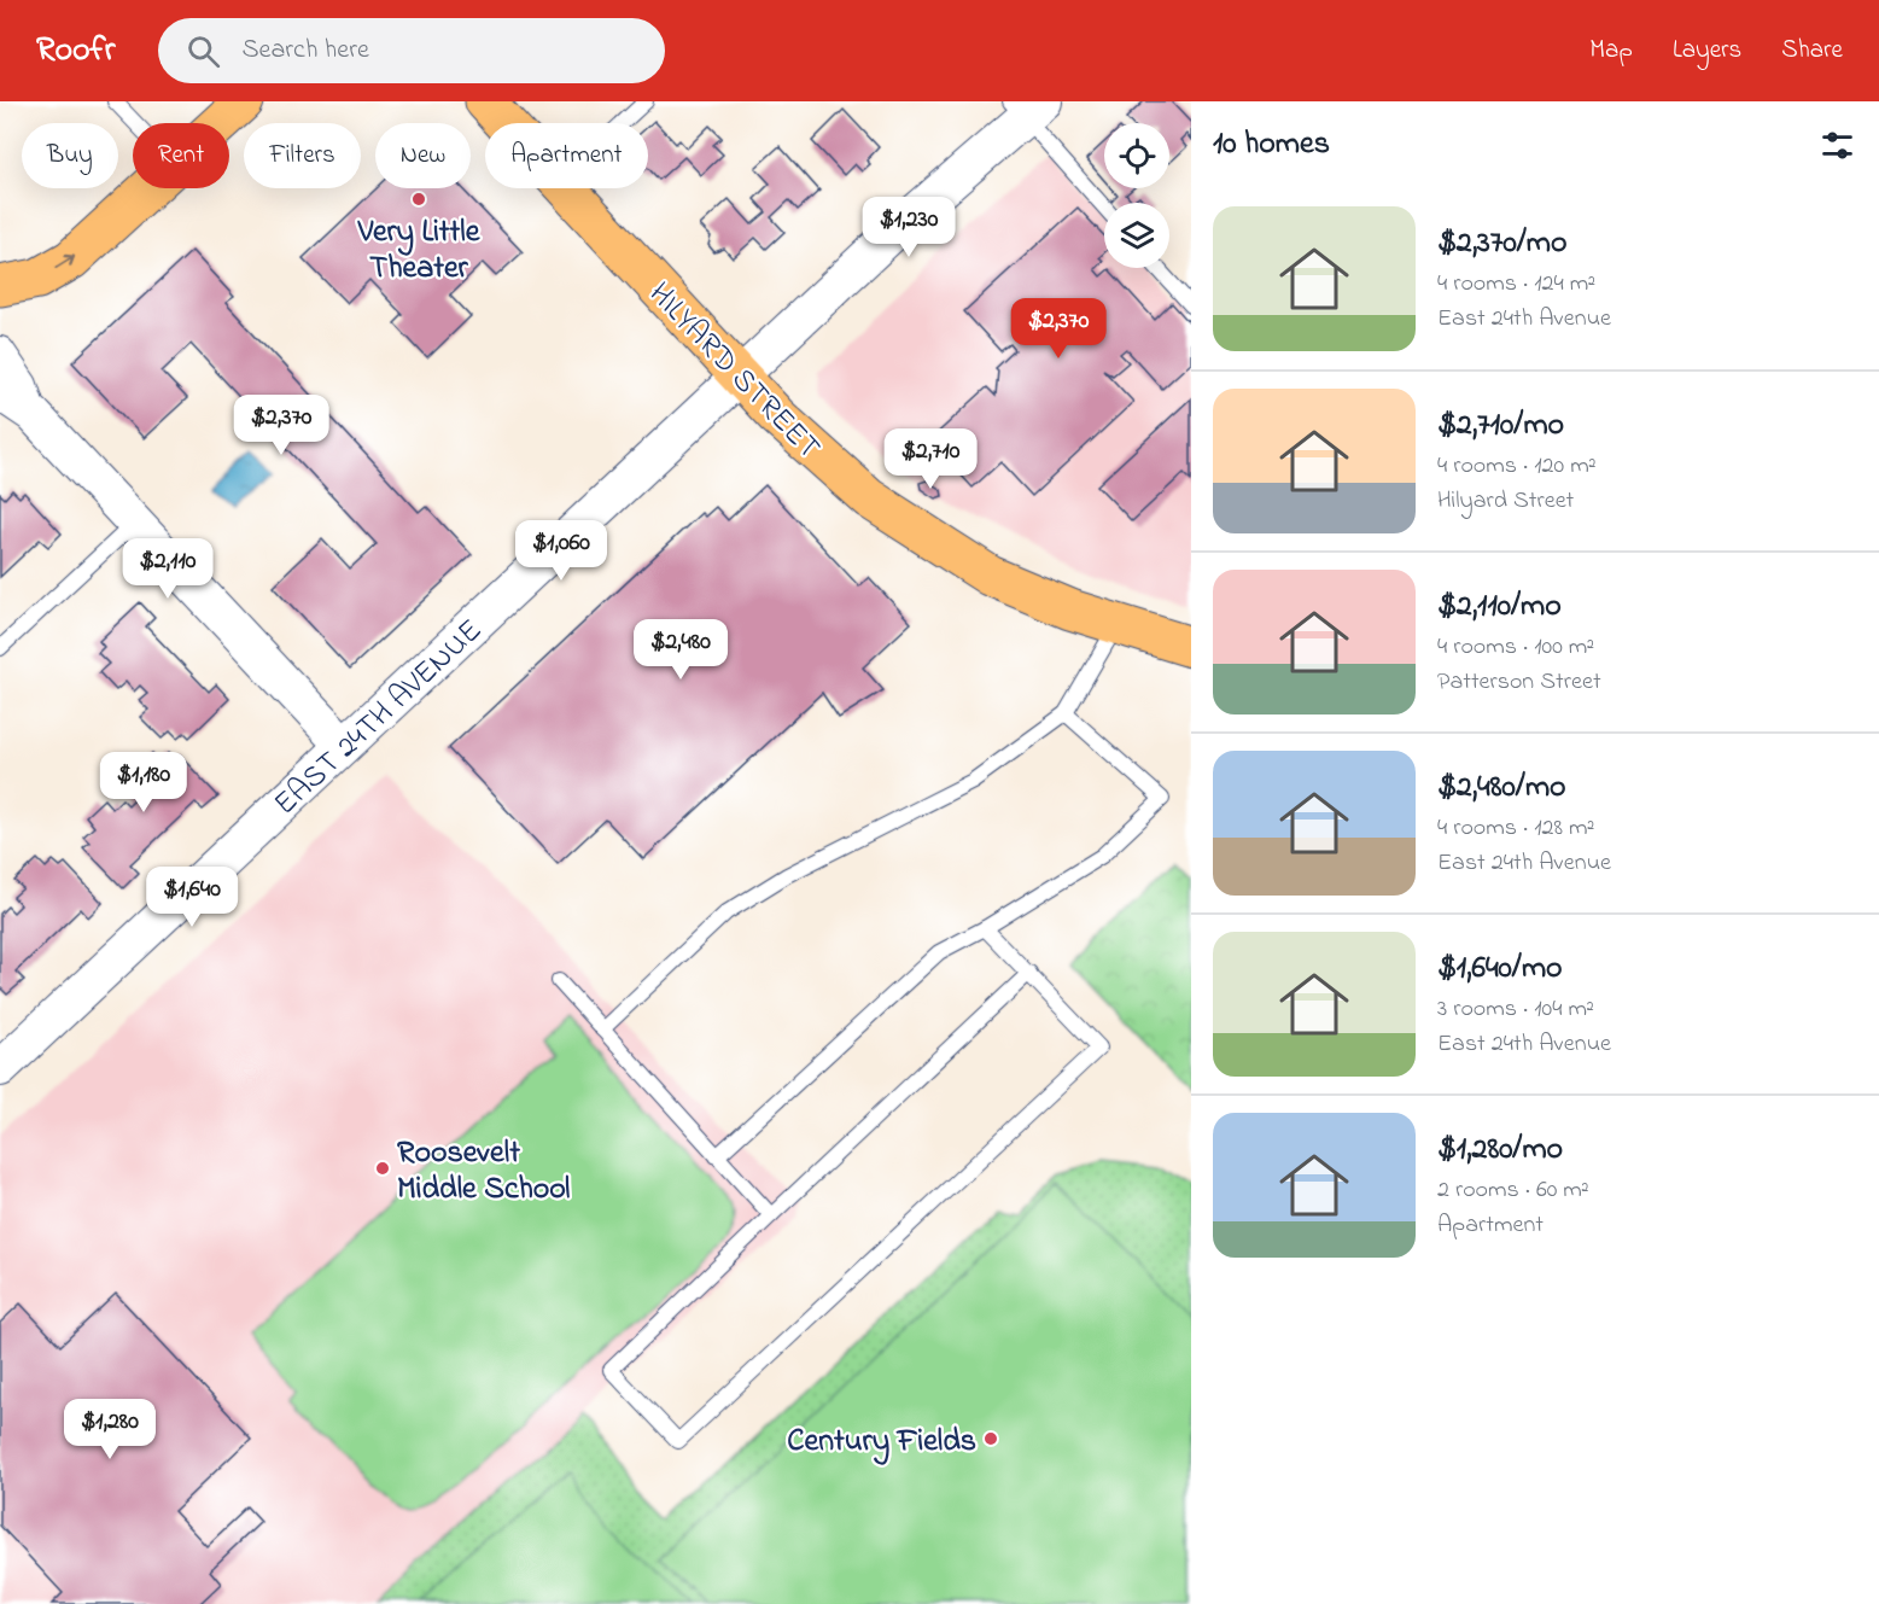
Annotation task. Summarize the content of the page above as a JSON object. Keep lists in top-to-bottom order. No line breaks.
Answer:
{"streets":{"main road":["HILYARD STREET"],"street":["EAST 24TH AVENUE"]},"crossings":[["HILYARD STREET","EAST 24TH AVENUE"]],"places":["Very Little Theater","Roosevelt Middle School","Century Fields"],"page":{"header":"Roofr","search":"Search here","nav":["Map","Layers","Share"],"heading":"10 homes","chip":["Buy","Rent","Filters","New","Apartment"],"list":[{"name":"$2,370/mo","note":"4 rooms · 124 m² · East 24th Avenue"},{"name":"$2,710/mo","note":"4 rooms · 120 m² · Hilyard Street"},{"name":"$2,110/mo","note":"4 rooms · 100 m² · Patterson Street"},{"name":"$2,480/mo","note":"4 rooms · 128 m² · East 24th Avenue"},{"name":"$1,640/mo","note":"3 rooms · 104 m² · East 24th Avenue"},{"name":"$1,280/mo","note":"2 rooms · 60 m² · Apartment"}],"price":["$1,230","$2,370","$2,370","$2,710","$1,060","$2,110","$2,480","$1,180","$1,640","$1,280"]}}
